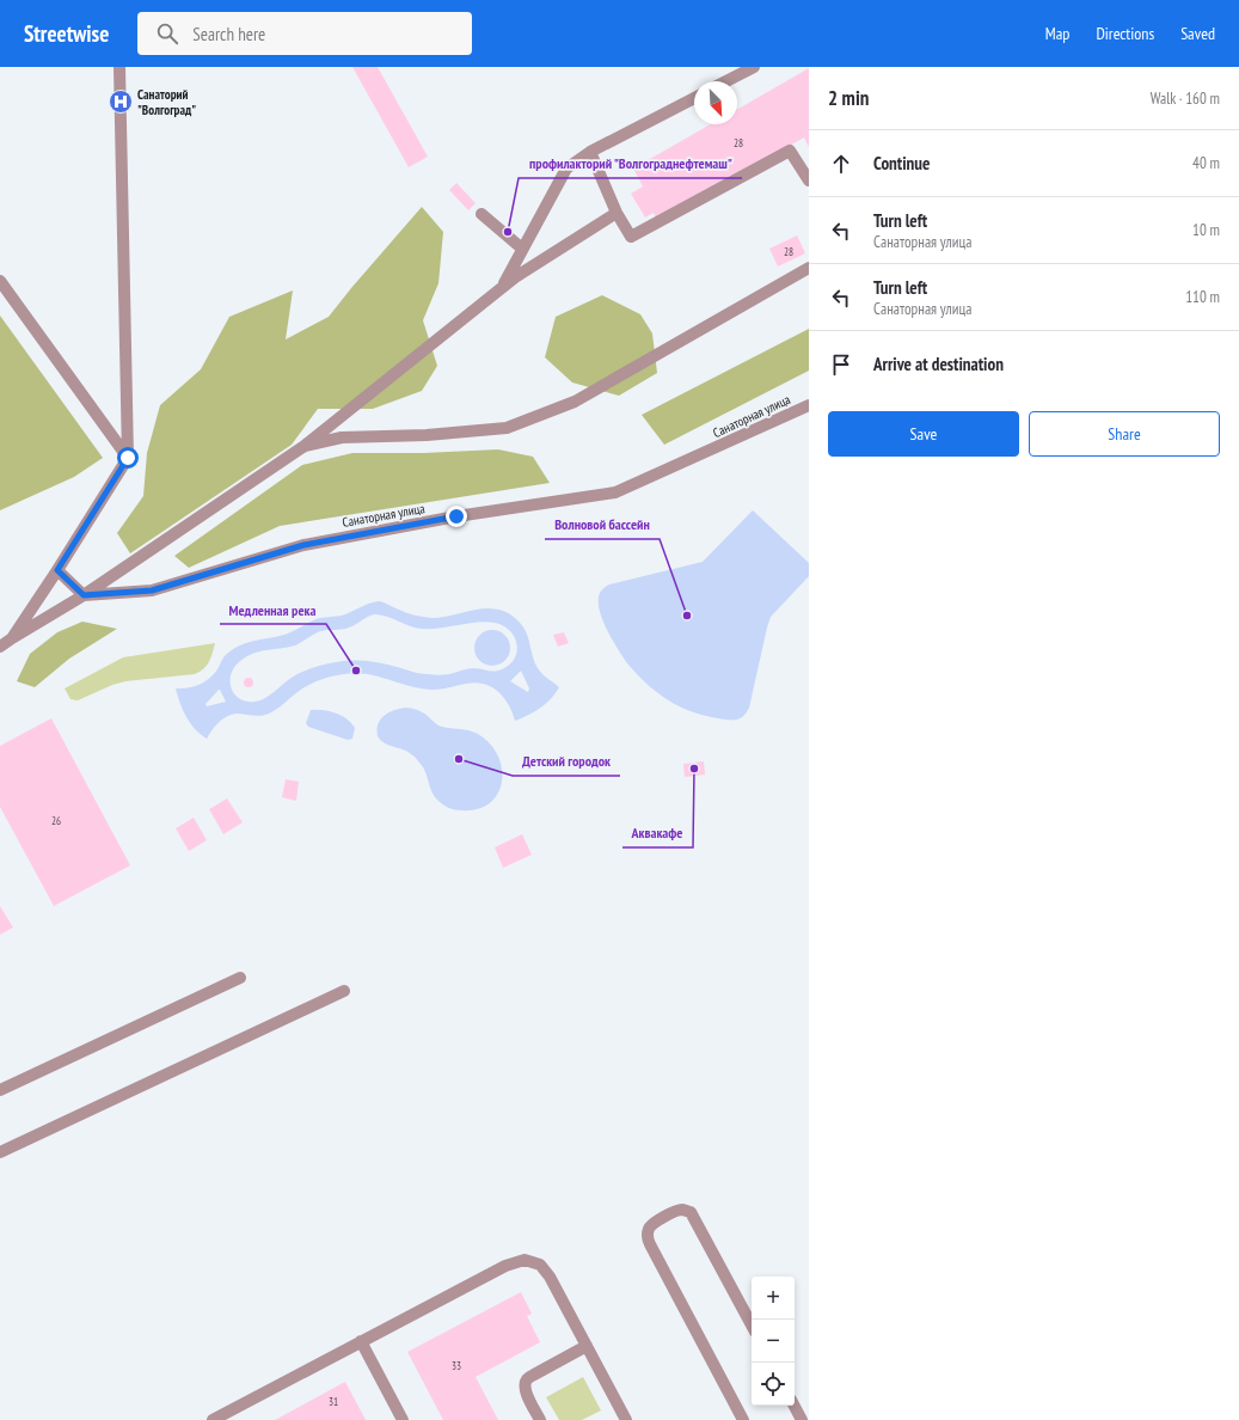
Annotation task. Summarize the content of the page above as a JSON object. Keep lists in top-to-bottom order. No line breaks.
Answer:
{"streets":{"street":["Санаторная улица"]},"places":{"hospital":["Санаторий \"Волгоград\""],"other":["профилакторий \"Волгограднефтемаш\"","Волновой бассейн","Медленная река","Детский городок","Аквакафе"]},"house_numbers":["28","28","26","33","31"],"north":"bottom right","page":{"header":"Streetwise","search":"Search here","nav":["Map","Directions","Saved"],"heading":["2 min","Walk · 160 m"],"list":[["Continue","40 m"],["Turn left","Санаторная улица","10 m"],["Turn left","Санаторная улица","110 m"],"Arrive at destination"],"buttons":["Save","Share"],"map_buttons":["+","−"]}}
